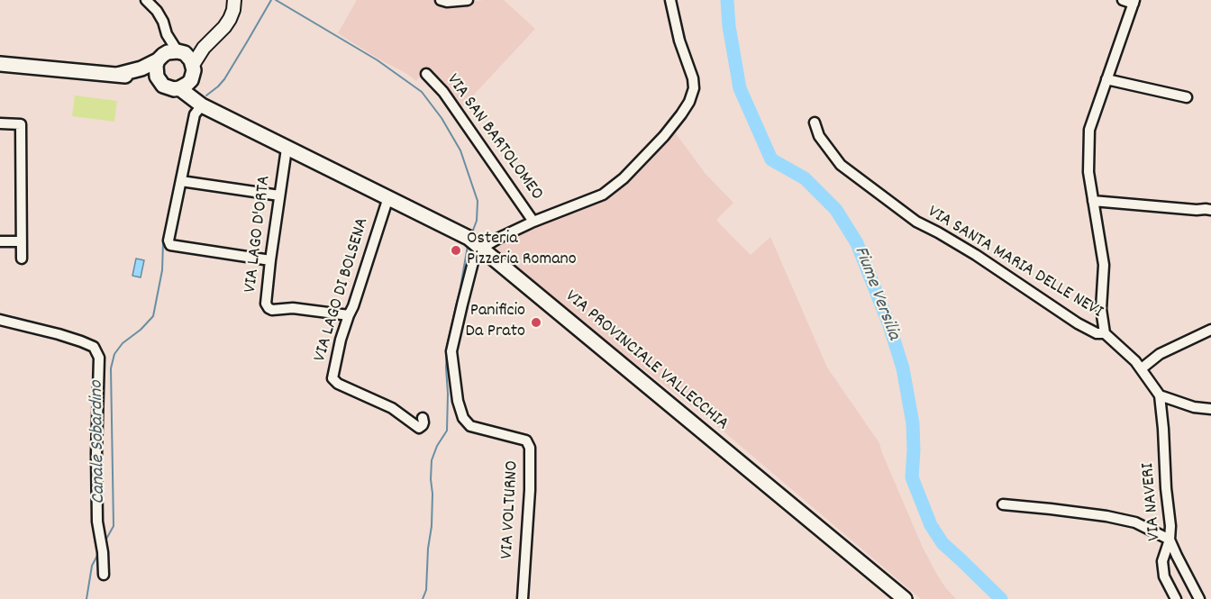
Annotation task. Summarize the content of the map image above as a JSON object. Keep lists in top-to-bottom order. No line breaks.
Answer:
{"streets":{"main road":["VIA PROVINCIALE VALLECCHIA"],"street":["VIA SAN BARTOLOMEO","VIA LAGO D'ORTA","VIA SANTA MARIA DELLE NEVI","VIA LAGO DI BOLSENA","VIA NAVERI","VIA VOLTURNO"]},"crossings":[["VIA SAN BARTOLOMEO","VIA PROVINCIALE VALLECCHIA"],["VIA SAN BARTOLOMEO","VIA VOLTURNO"],["VIA LAGO D'ORTA","VIA LAGO DI BOLSENA"],["VIA LAGO D'ORTA","VIA PROVINCIALE VALLECCHIA"],["VIA SANTA MARIA DELLE NEVI","VIA NAVERI"],["VIA LAGO DI BOLSENA","VIA PROVINCIALE VALLECCHIA"],["VIA PROVINCIALE VALLECCHIA","VIA VOLTURNO"]],"water":["Fiume Versilia","Canale Sobardino"],"places":["Osteria Pizzeria Romano","Panificio Da Prato"]}
